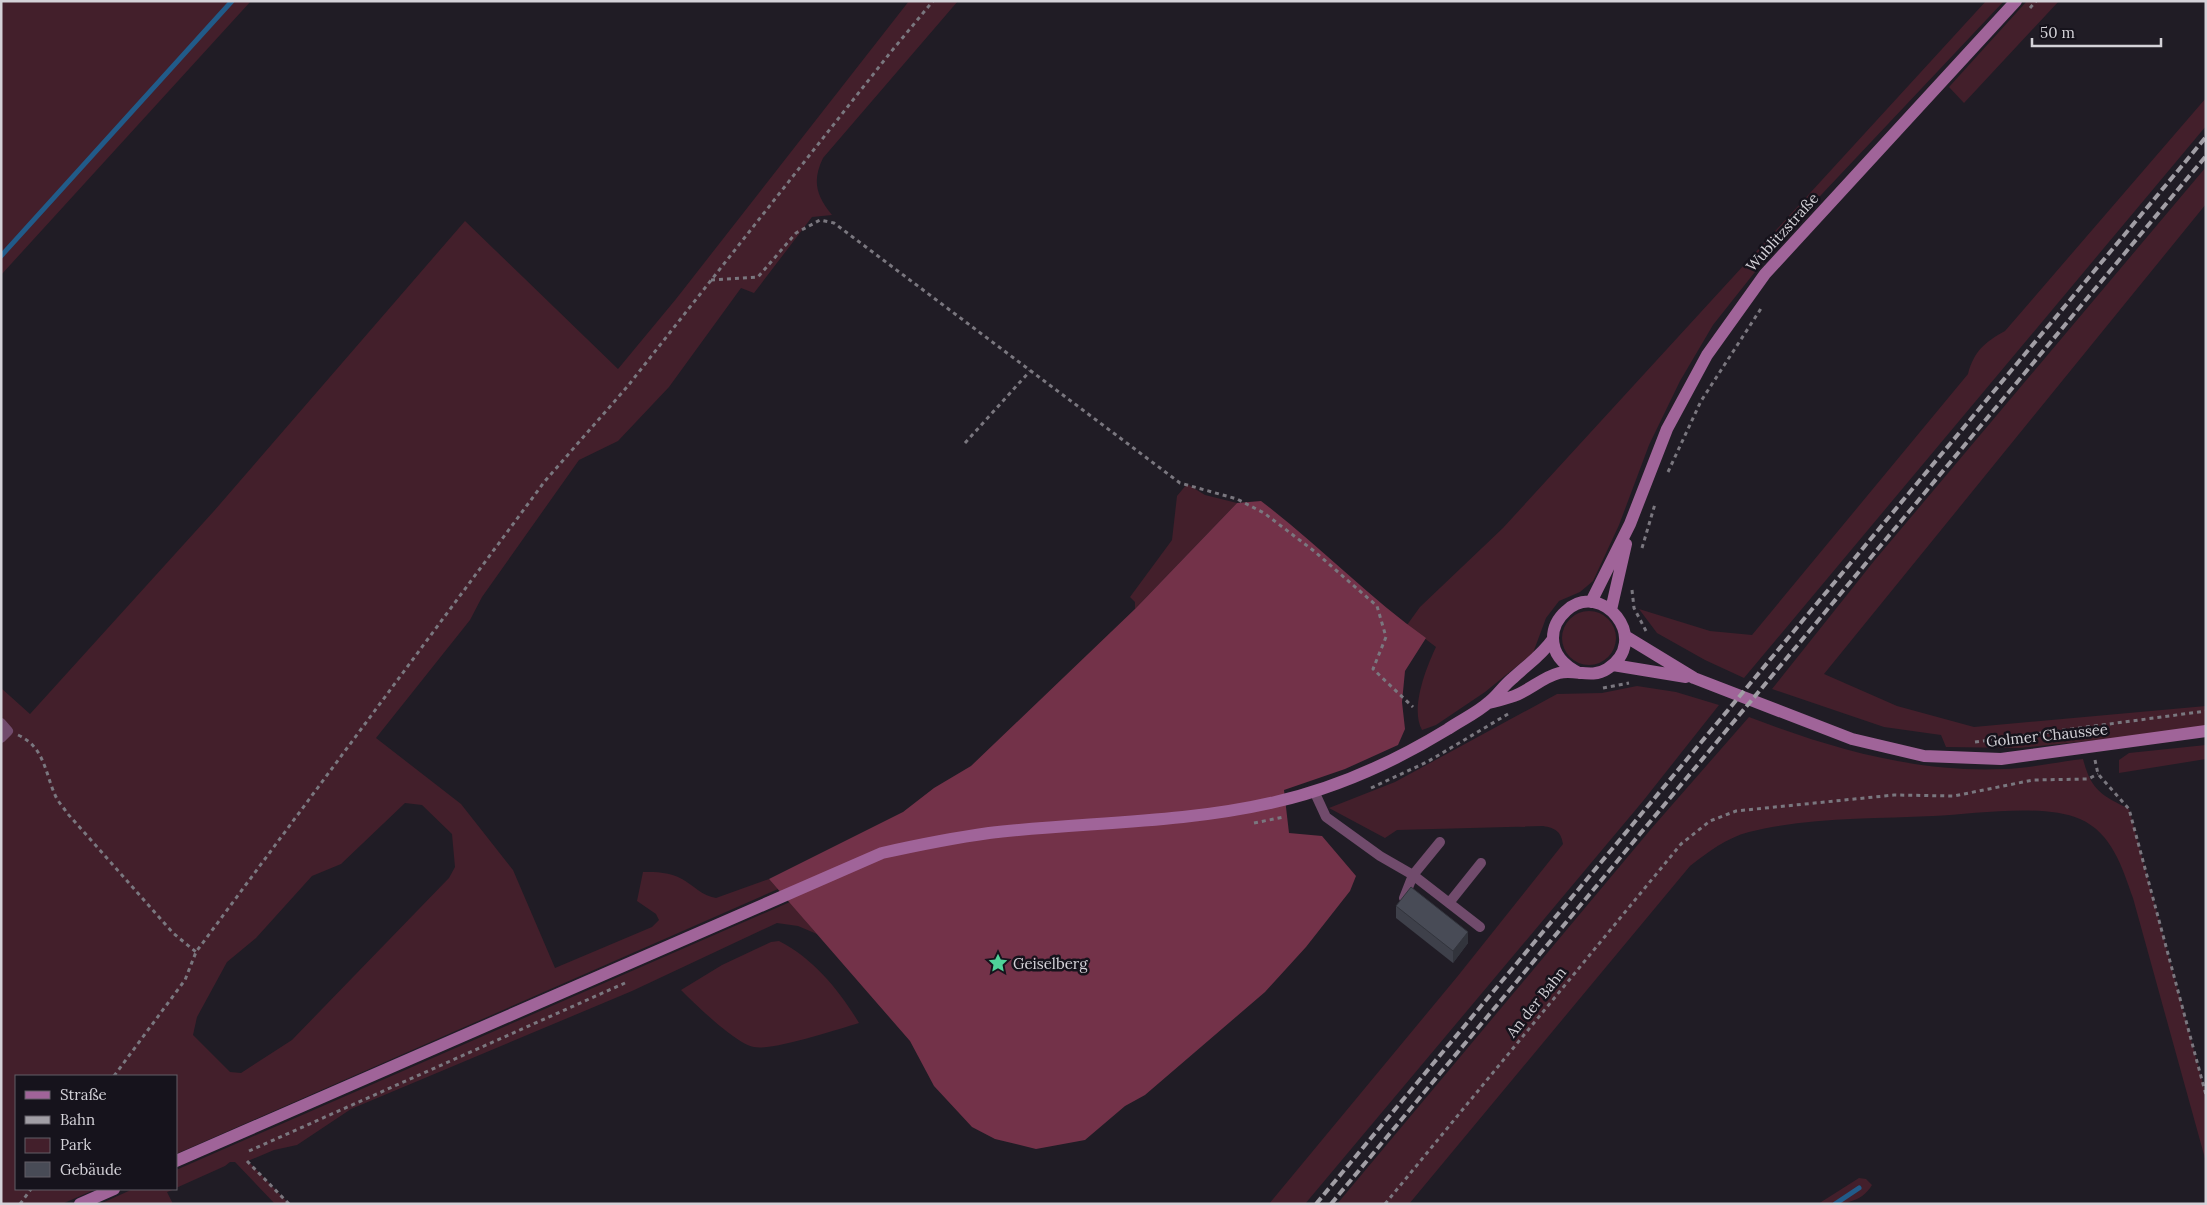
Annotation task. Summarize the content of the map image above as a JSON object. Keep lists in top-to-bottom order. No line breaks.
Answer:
{"streets":{"main road":["Wublitzstraße","Golmer Chaussee"],"path":["An der Bahn"]},"crossings":[["Wublitzstraße","Golmer Chaussee"]],"places":{"place":["Geiselberg"]},"legend":["Straße","Bahn","Park","Gebäude"],"scale_bar":"50 m"}
